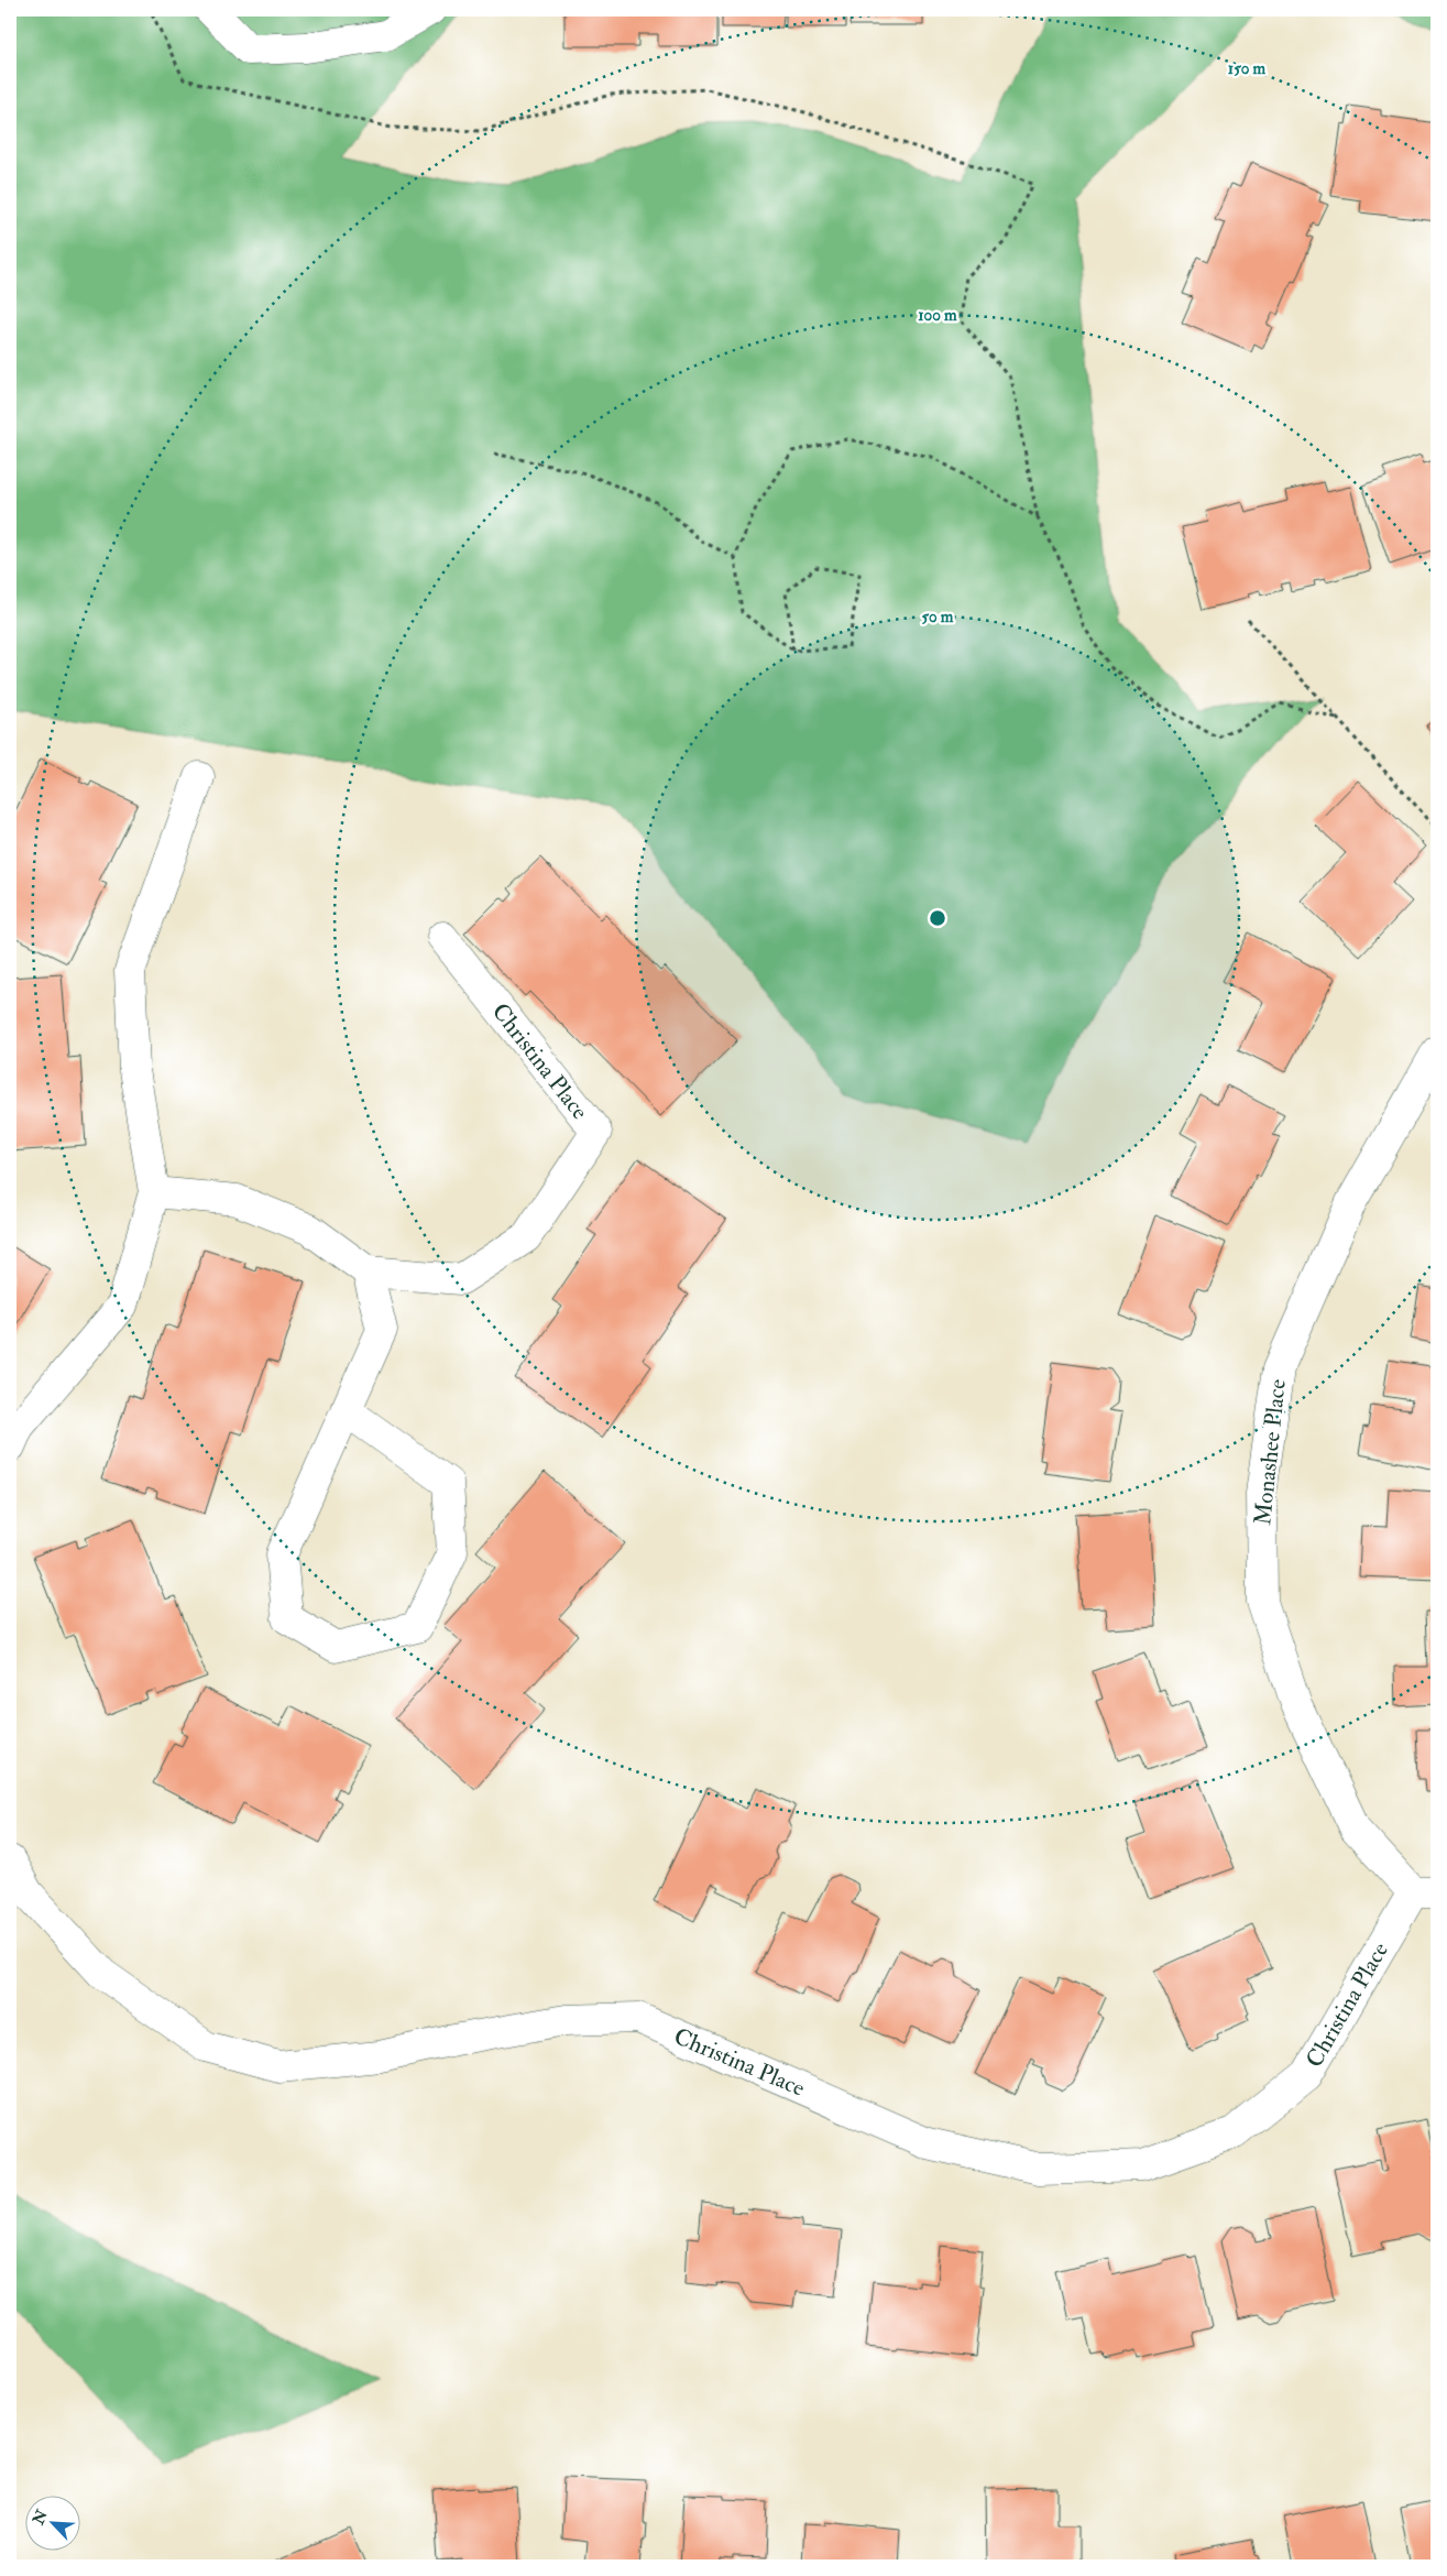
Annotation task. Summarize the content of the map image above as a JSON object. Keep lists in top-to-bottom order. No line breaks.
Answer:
{"streets":{"street":["Christina Place","Monashee Place"]},"crossings":[["Christina Place","Monashee Place"]],"north":"top left","rings":["150 m","100 m","50 m"]}
